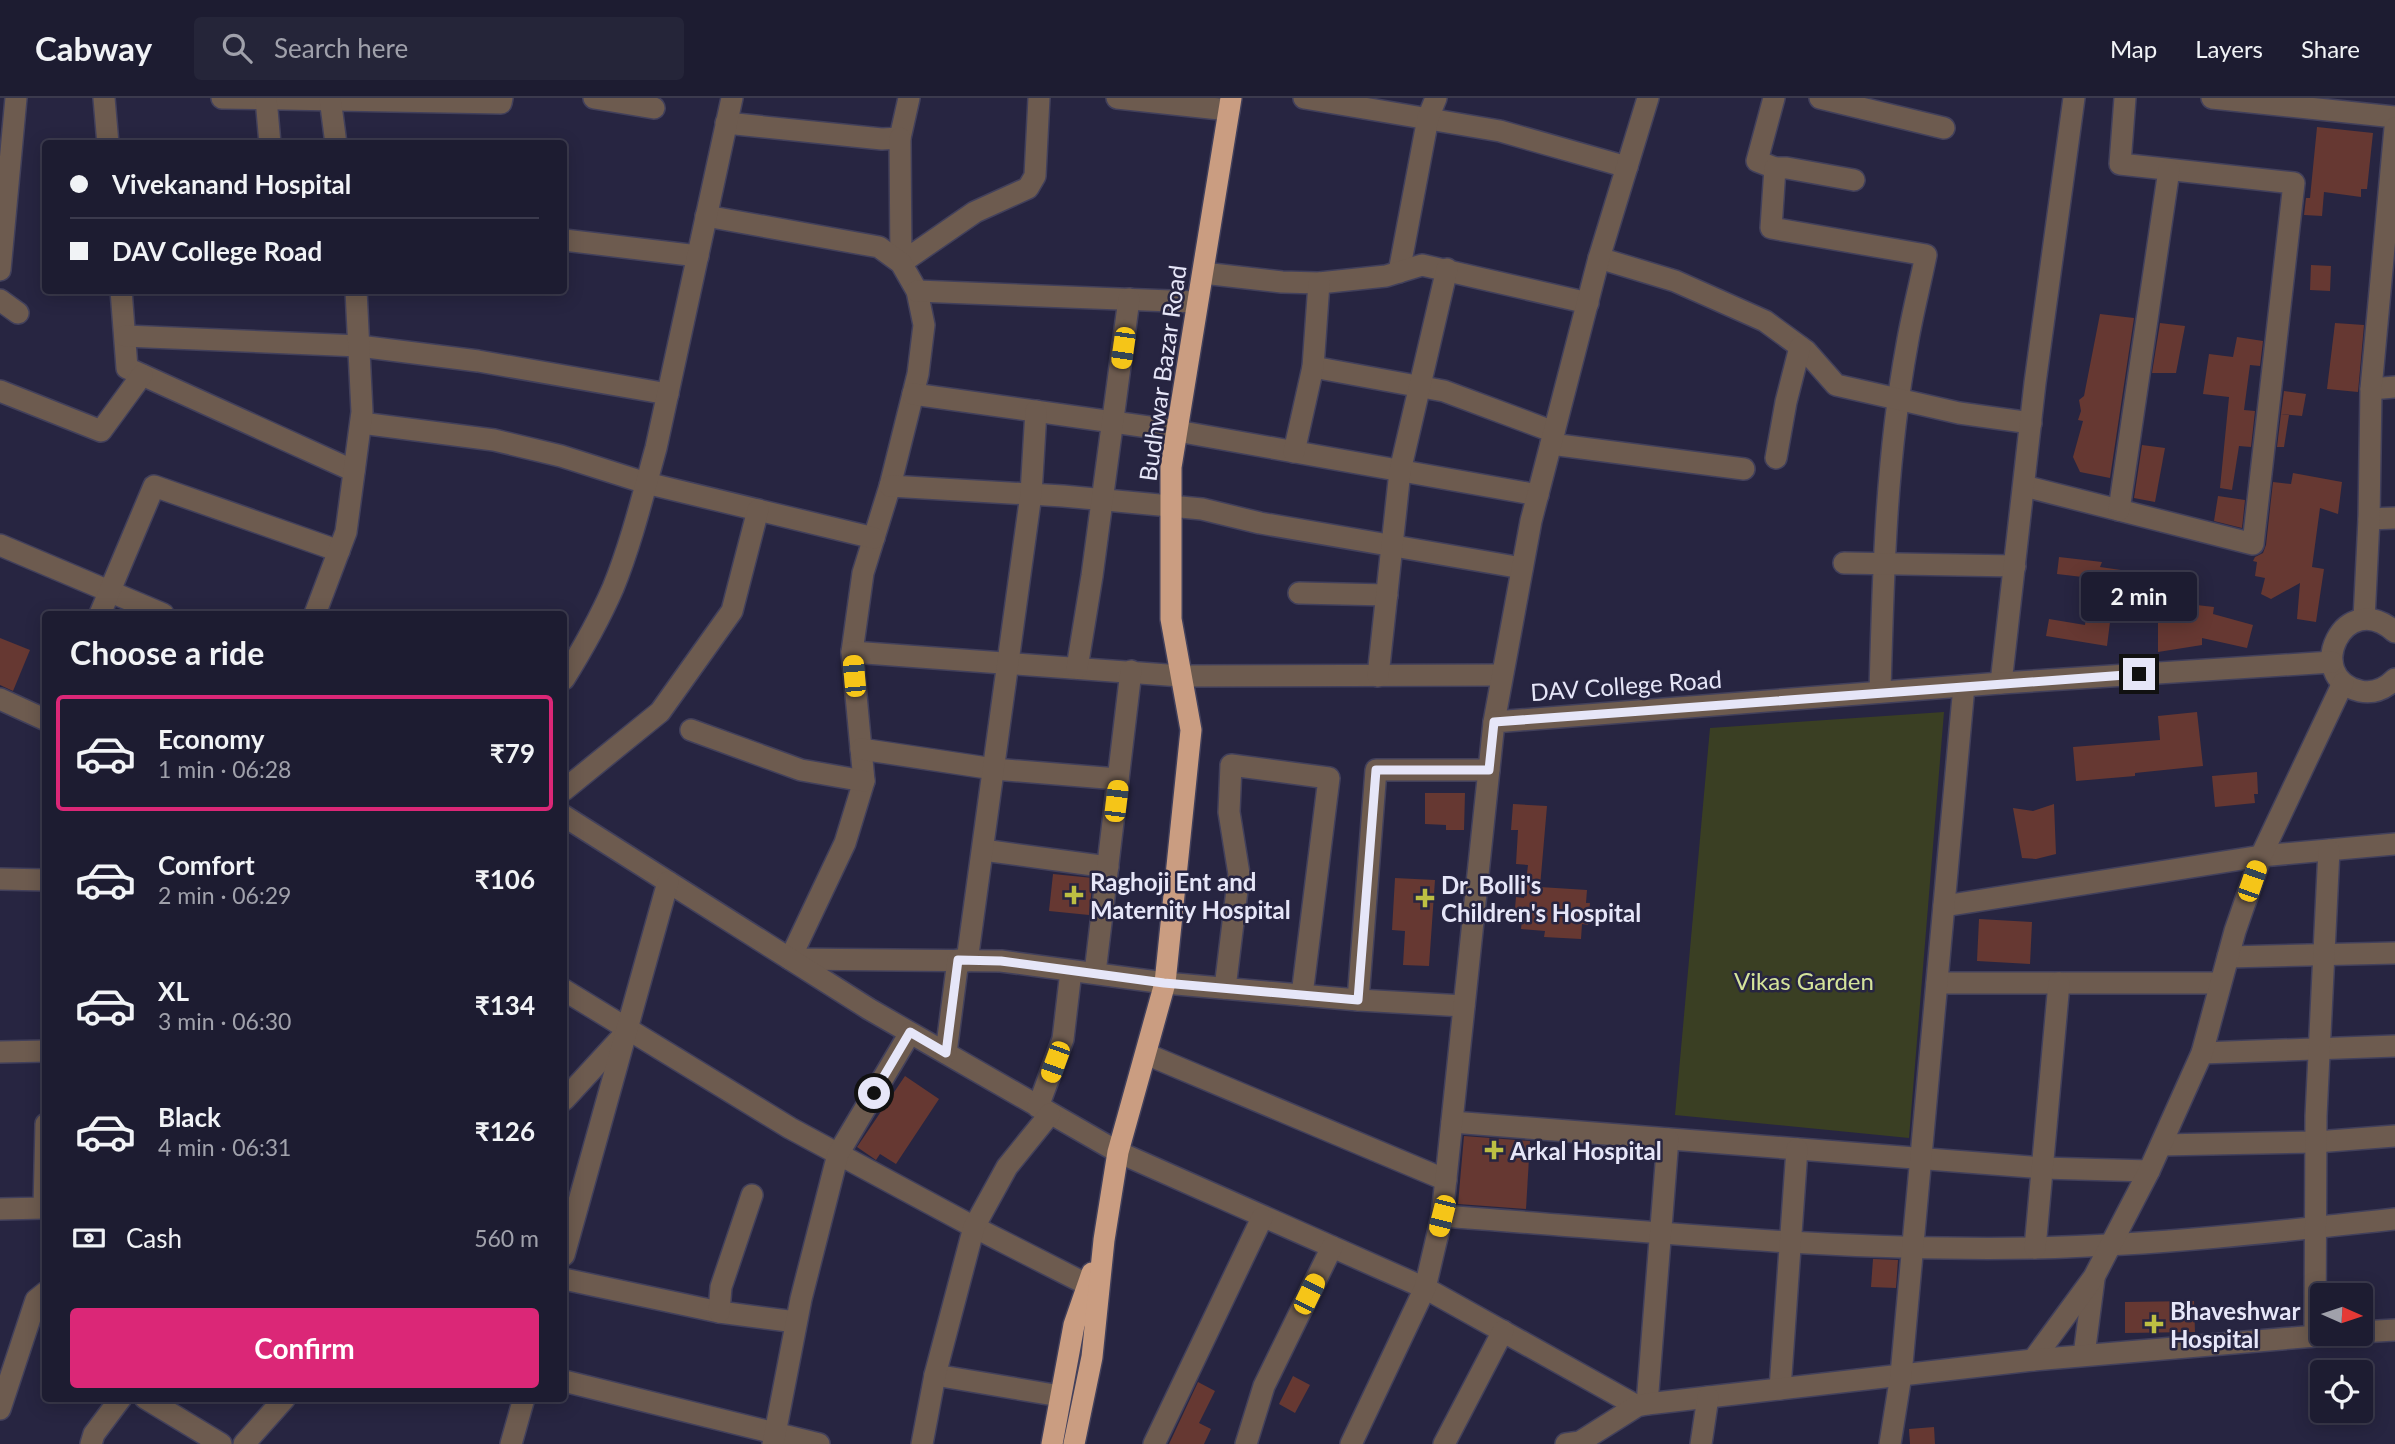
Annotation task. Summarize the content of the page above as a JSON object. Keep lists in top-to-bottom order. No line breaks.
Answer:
{"streets":{"highway":["Budhwar Bazar Road"],"street":["DAV College Road"]},"parks":["Vikas Garden"],"places":{"health":["Raghoji Ent and Maternity Hospital","Dr. Bolli's Children's Hospital","Arkal Hospital","Bhaveshwar Hospital"]},"north":"right","page":{"header":"Cabway","search":"Search here","nav":["Map","Layers","Share"],"banner":["Vivekanand Hospital","DAV College Road"],"bubble":"2 min","heading":"Choose a ride","list":[{"name":"Economy","note":"1 min · 06:28","value":"₹79"},{"name":"Comfort","note":"2 min · 06:29","value":"₹106"},{"name":"XL","note":"3 min · 06:30","value":"₹134"},{"name":"Black","note":"4 min · 06:31","value":"₹126"}],"pay":["Cash","560 m"],"buttons":"Confirm"}}
